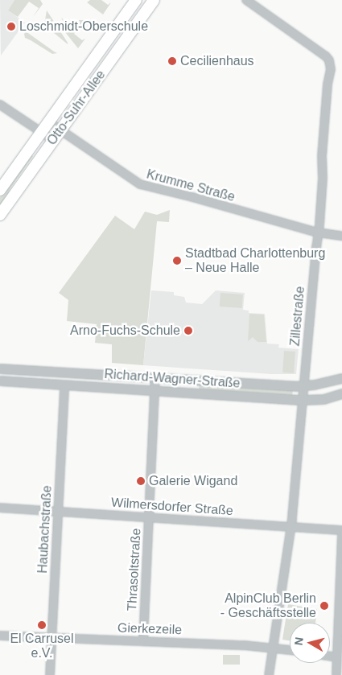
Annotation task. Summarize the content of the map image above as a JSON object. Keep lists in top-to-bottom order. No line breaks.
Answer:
{"streets":{"main road":["Otto-Suhr-Allee"],"street":["Krumme Straße","Zillestraße","Richard-Wagner-Straße","Wilmersdorfer Straße","Haubachstraße","Thrasoltstraße","Gierkezeile"]},"crossings":[["Otto-Suhr-Allee","Krumme Straße"],["Krumme Straße","Zillestraße"],["Zillestraße","Richard-Wagner-Straße"],["Zillestraße","Wilmersdorfer Straße"],["Zillestraße","Gierkezeile"],["Richard-Wagner-Straße","Haubachstraße"],["Richard-Wagner-Straße","Thrasoltstraße"],["Wilmersdorfer Straße","Haubachstraße"],["Wilmersdorfer Straße","Thrasoltstraße"],["Haubachstraße","Gierkezeile"],["Thrasoltstraße","Gierkezeile"]],"places":["Loschmidt-Oberschule","Cecilienhaus","Stadtbad Charlottenburg – Neue Halle","Arno-Fuchs-Schule","Galerie Wigand","AlpinClub Berlin - Geschäftsstelle","El Carrusel e.V."],"north":"left"}
